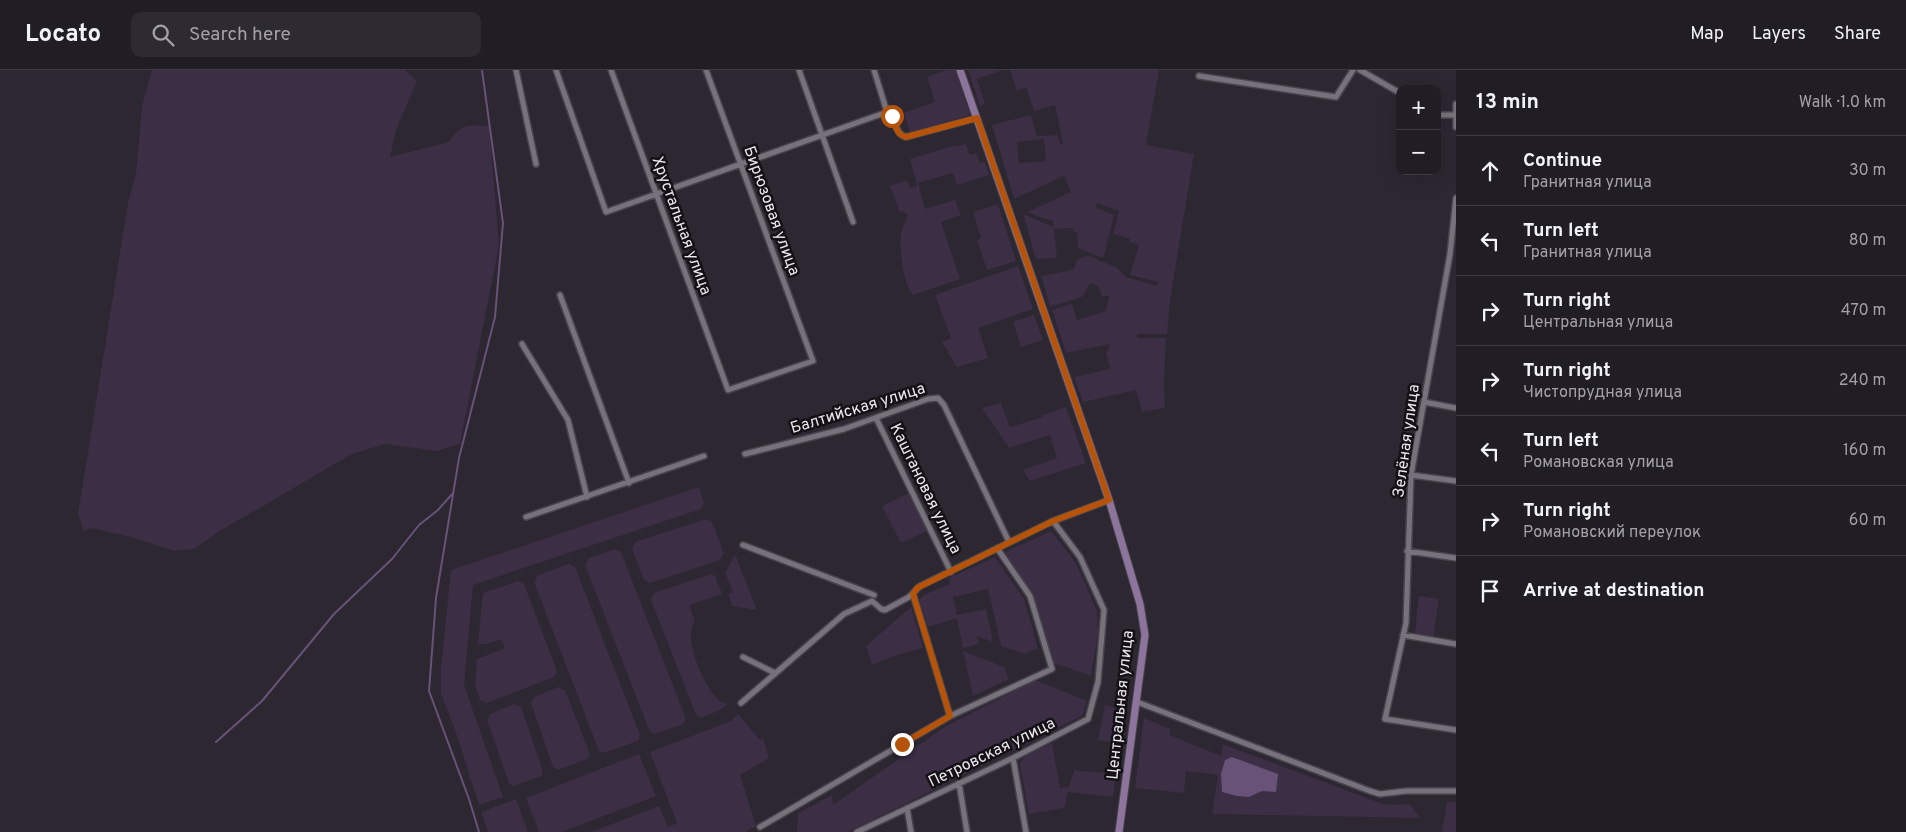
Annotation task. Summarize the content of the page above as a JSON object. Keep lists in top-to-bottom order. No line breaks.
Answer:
{"streets":{"main road":["Центральная улица"],"street":["Бирюзовая улица","Хрустальная улица","Балтийская улица","Зелёная улица","Каштановая улица","Петровская улица"]},"crossings":[["Бирюзовая улица","Хрустальная улица"],["Балтийская улица","Каштановая улица"]],"page":{"header":"Locato","search":"Search here","nav":["Map","Layers","Share"],"heading":["13 min","Walk · 1.0 km"],"map_buttons":["+","−"],"list":[["Continue","Гранитная улица","30 m"],["Turn left","Гранитная улица","80 m"],["Turn right","Центральная улица","470 m"],["Turn right","Чистопрудная улица","240 m"],["Turn left","Романовская улица","160 m"],["Turn right","Романовский переулок","60 m"],"Arrive at destination"]}}
